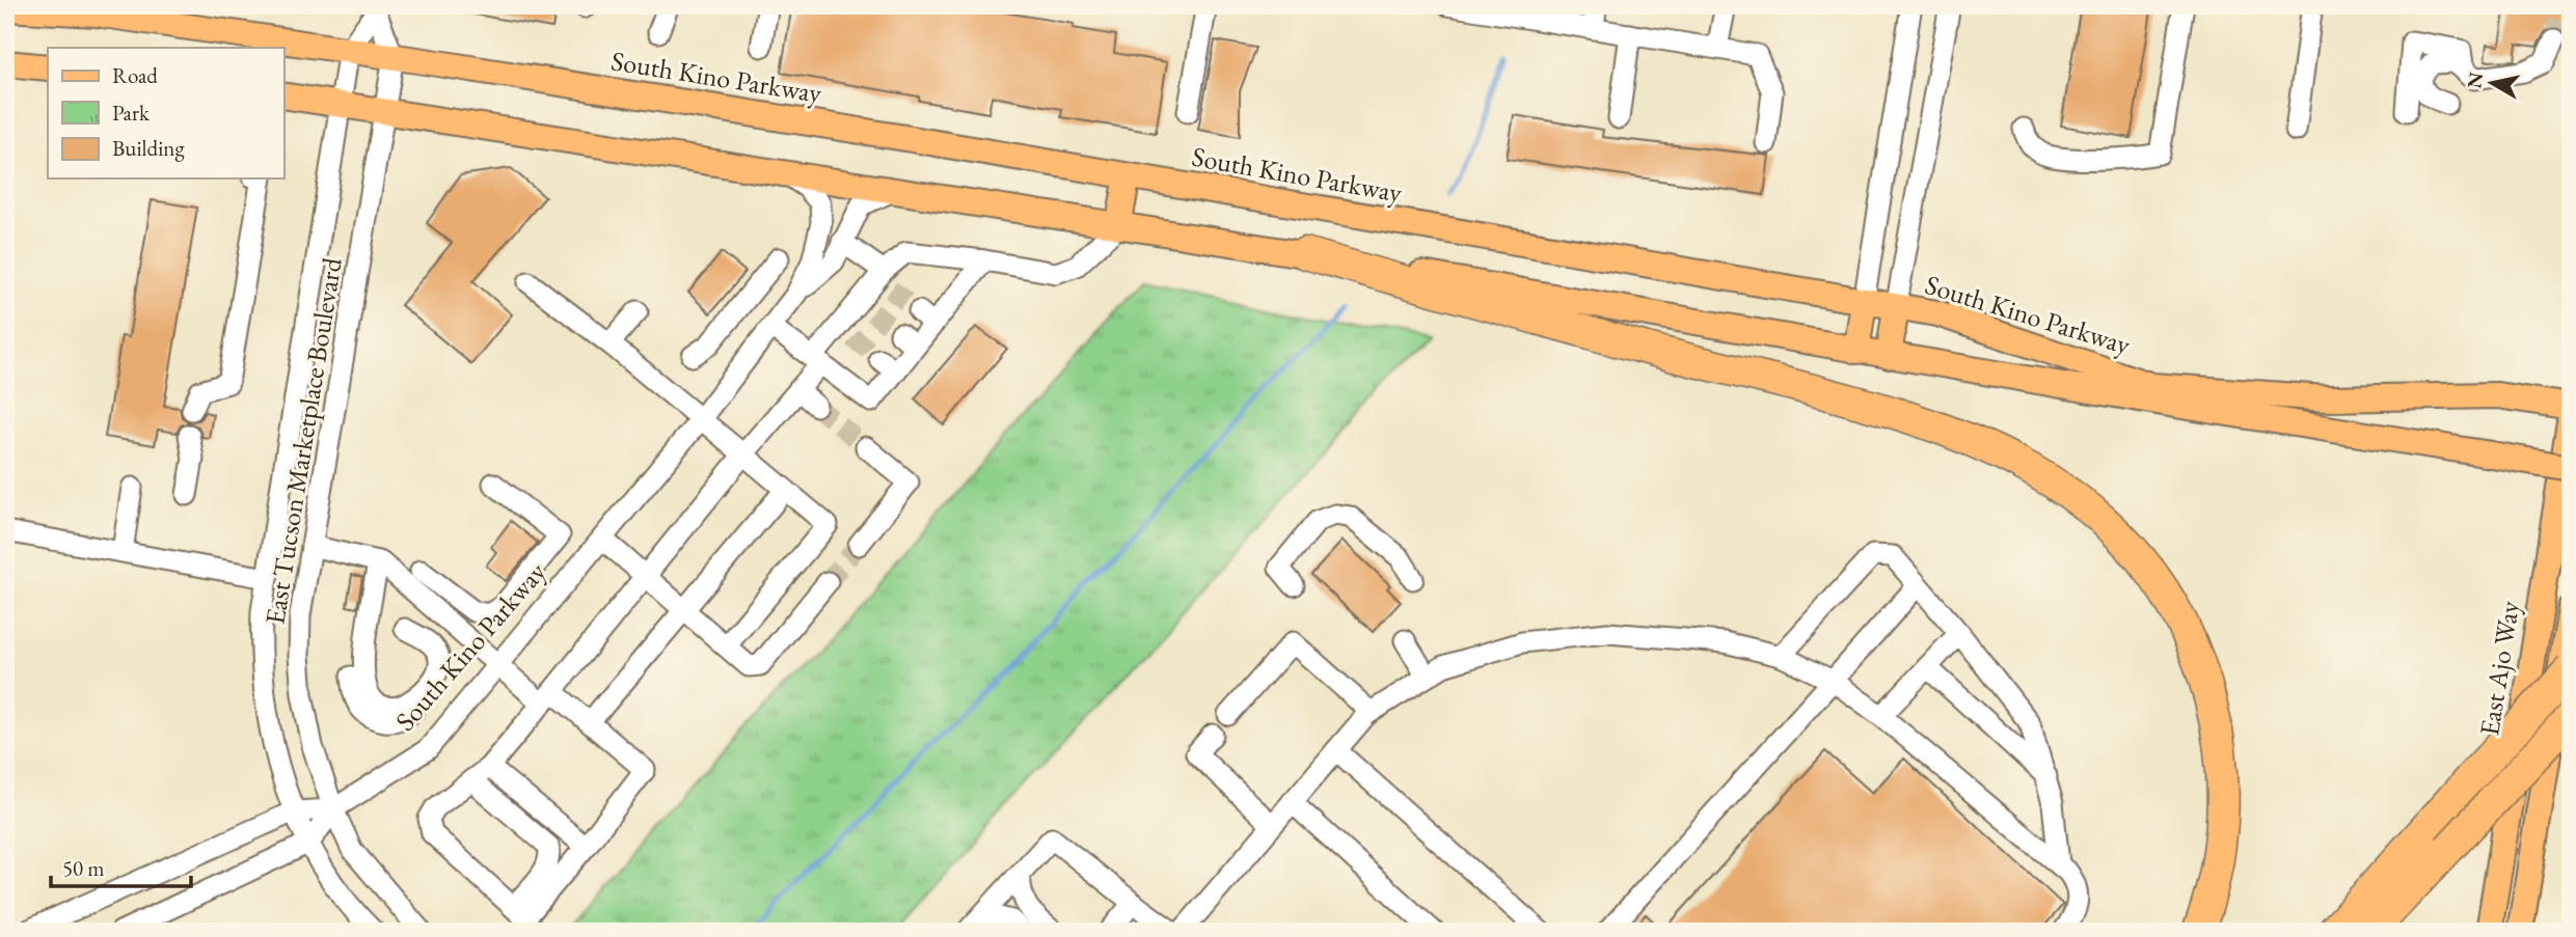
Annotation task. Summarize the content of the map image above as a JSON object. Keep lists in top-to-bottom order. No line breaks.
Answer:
{"streets":{"main road":["South Kino Parkway","East Ajo Way"],"street":["East Tucson Marketplace Boulevard"]},"crossings":[["South Kino Parkway","East Tucson Marketplace Boulevard"]],"legend":["Road","Park","Building"],"scale_bar":"50 m","north":"left"}
